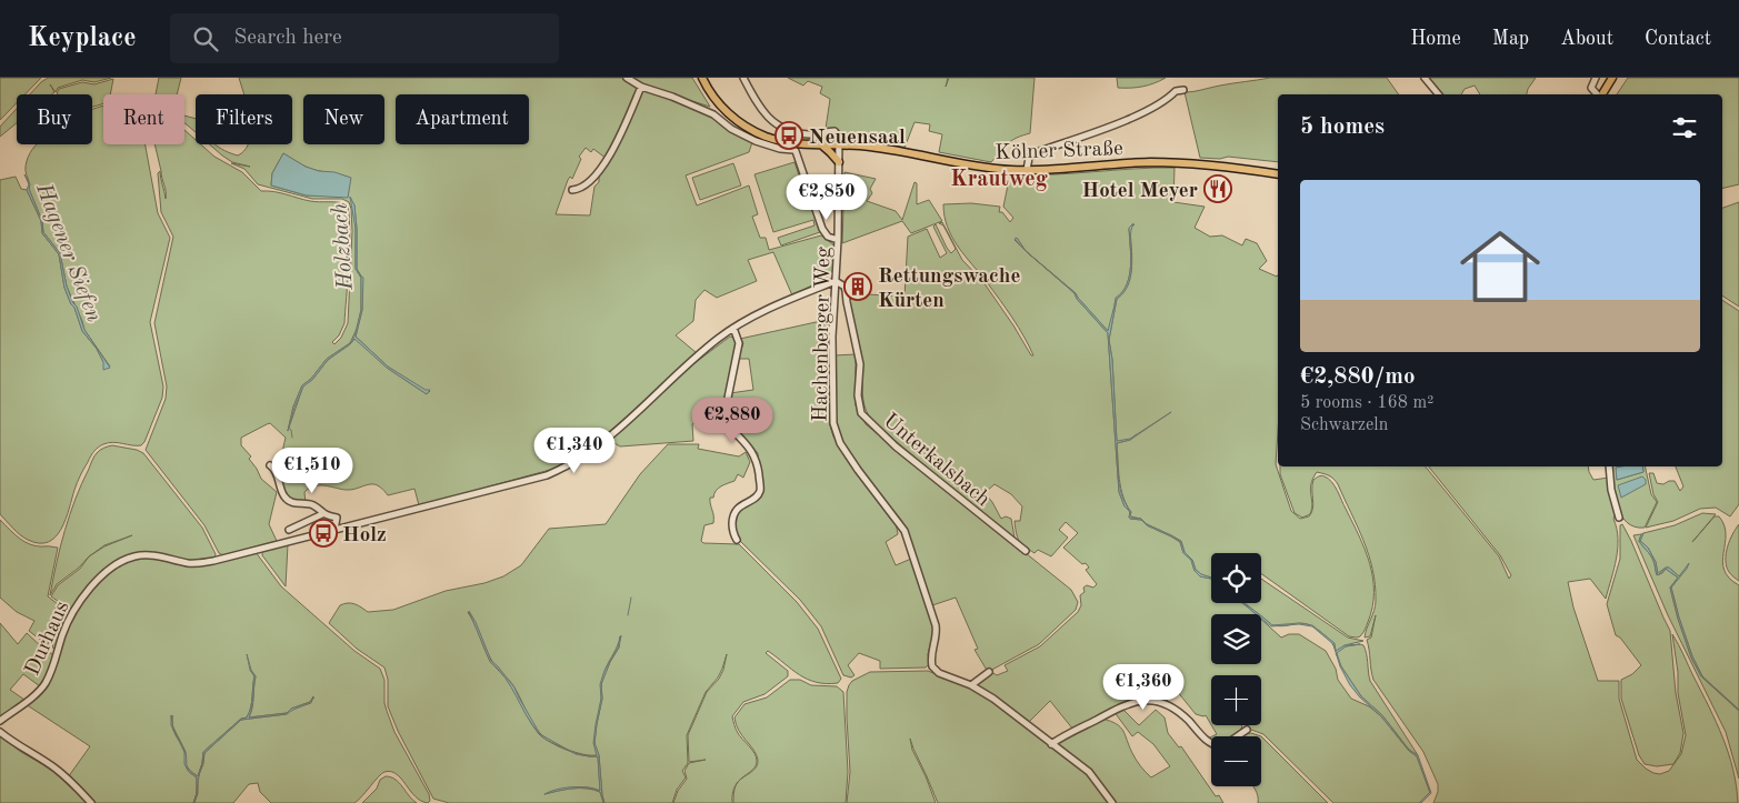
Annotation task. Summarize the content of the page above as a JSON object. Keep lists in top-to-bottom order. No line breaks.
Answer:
{"streets":{"main road":["Kölner Straße"],"street":["Hachenberger Weg","Unterkalsbach","Durhaus"]},"crossings":[["Kölner Straße","Hachenberger Weg"],["Hachenberger Weg","Unterkalsbach"]],"districts":["Krautweg"],"water":["Holzbach","Hagener Siefen"],"places":{"bus stop":["Neuensaal","Holz"],"restaurant":["Hotel Meyer"],"building":["Rettungswache Kürten"]},"page":{"header":"Keyplace","search":"Search here","nav":["Home","Map","About","Contact"],"chip":["Buy","Rent","Filters","New","Apartment"],"heading":"5 homes","list":[{"name":"€2,880/mo","note":"5 rooms · 168 m² · Schwarzeln"}],"price":["€2,850","€2,880","€1,340","€1,510","€1,360"],"map_buttons":["+","−"]}}
